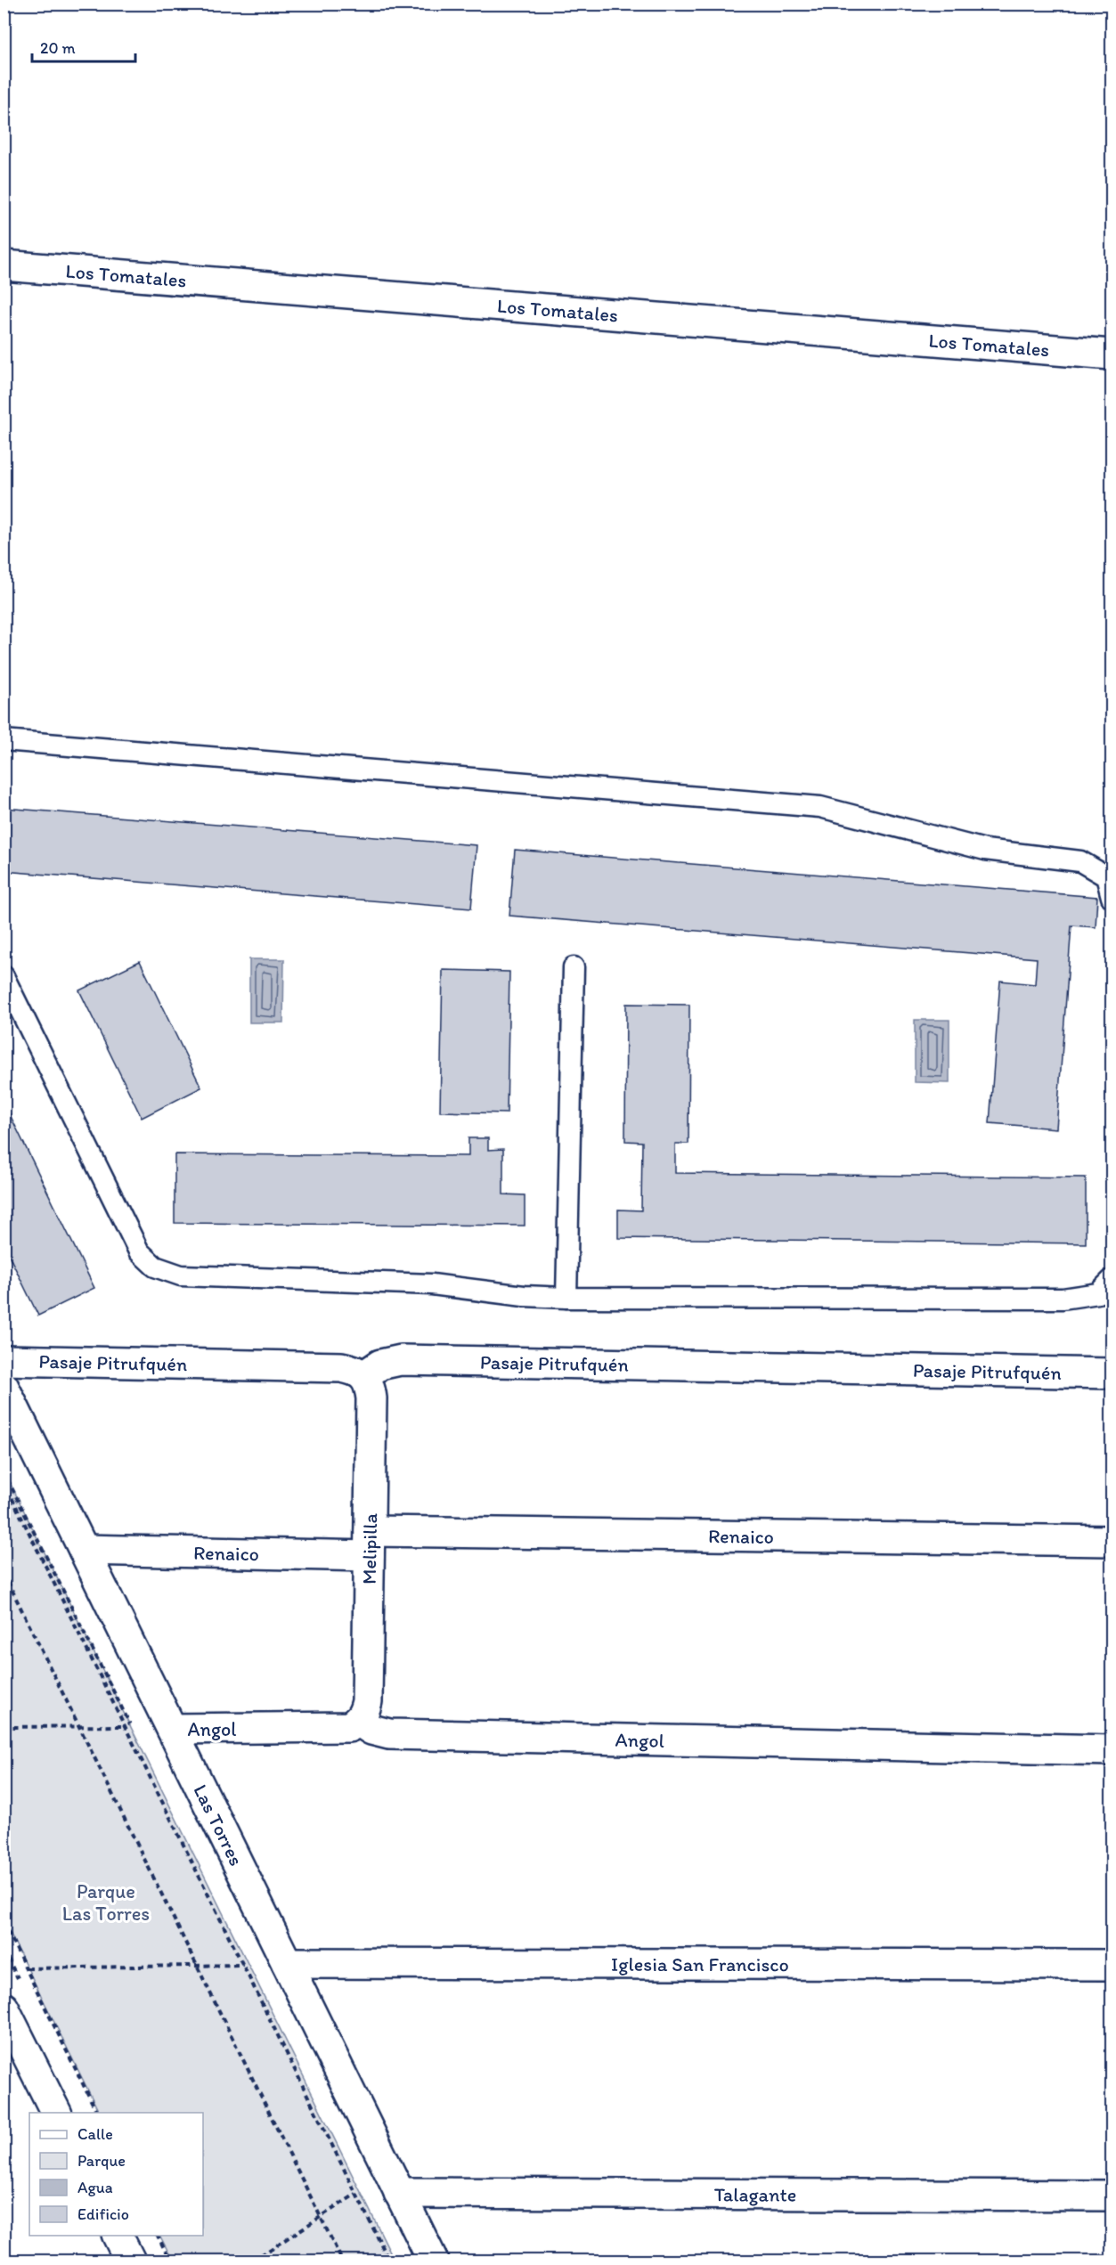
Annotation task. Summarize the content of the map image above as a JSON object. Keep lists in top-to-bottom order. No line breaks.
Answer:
{"streets":{"street":["Los Tomatales","Pasaje Pitrufquén","Renaico","Melipilla","Angol","Las Torres","Iglesia San Francisco","Talagante"]},"crossings":[["Pasaje Pitrufquén","Melipilla"],["Renaico","Melipilla"],["Renaico","Las Torres"],["Melipilla","Angol"],["Angol","Las Torres"],["Las Torres","Iglesia San Francisco"],["Las Torres","Talagante"]],"parks":["Parque Las Torres"],"legend":["Calle","Parque","Agua","Edificio"],"scale_bar":"20 m"}
